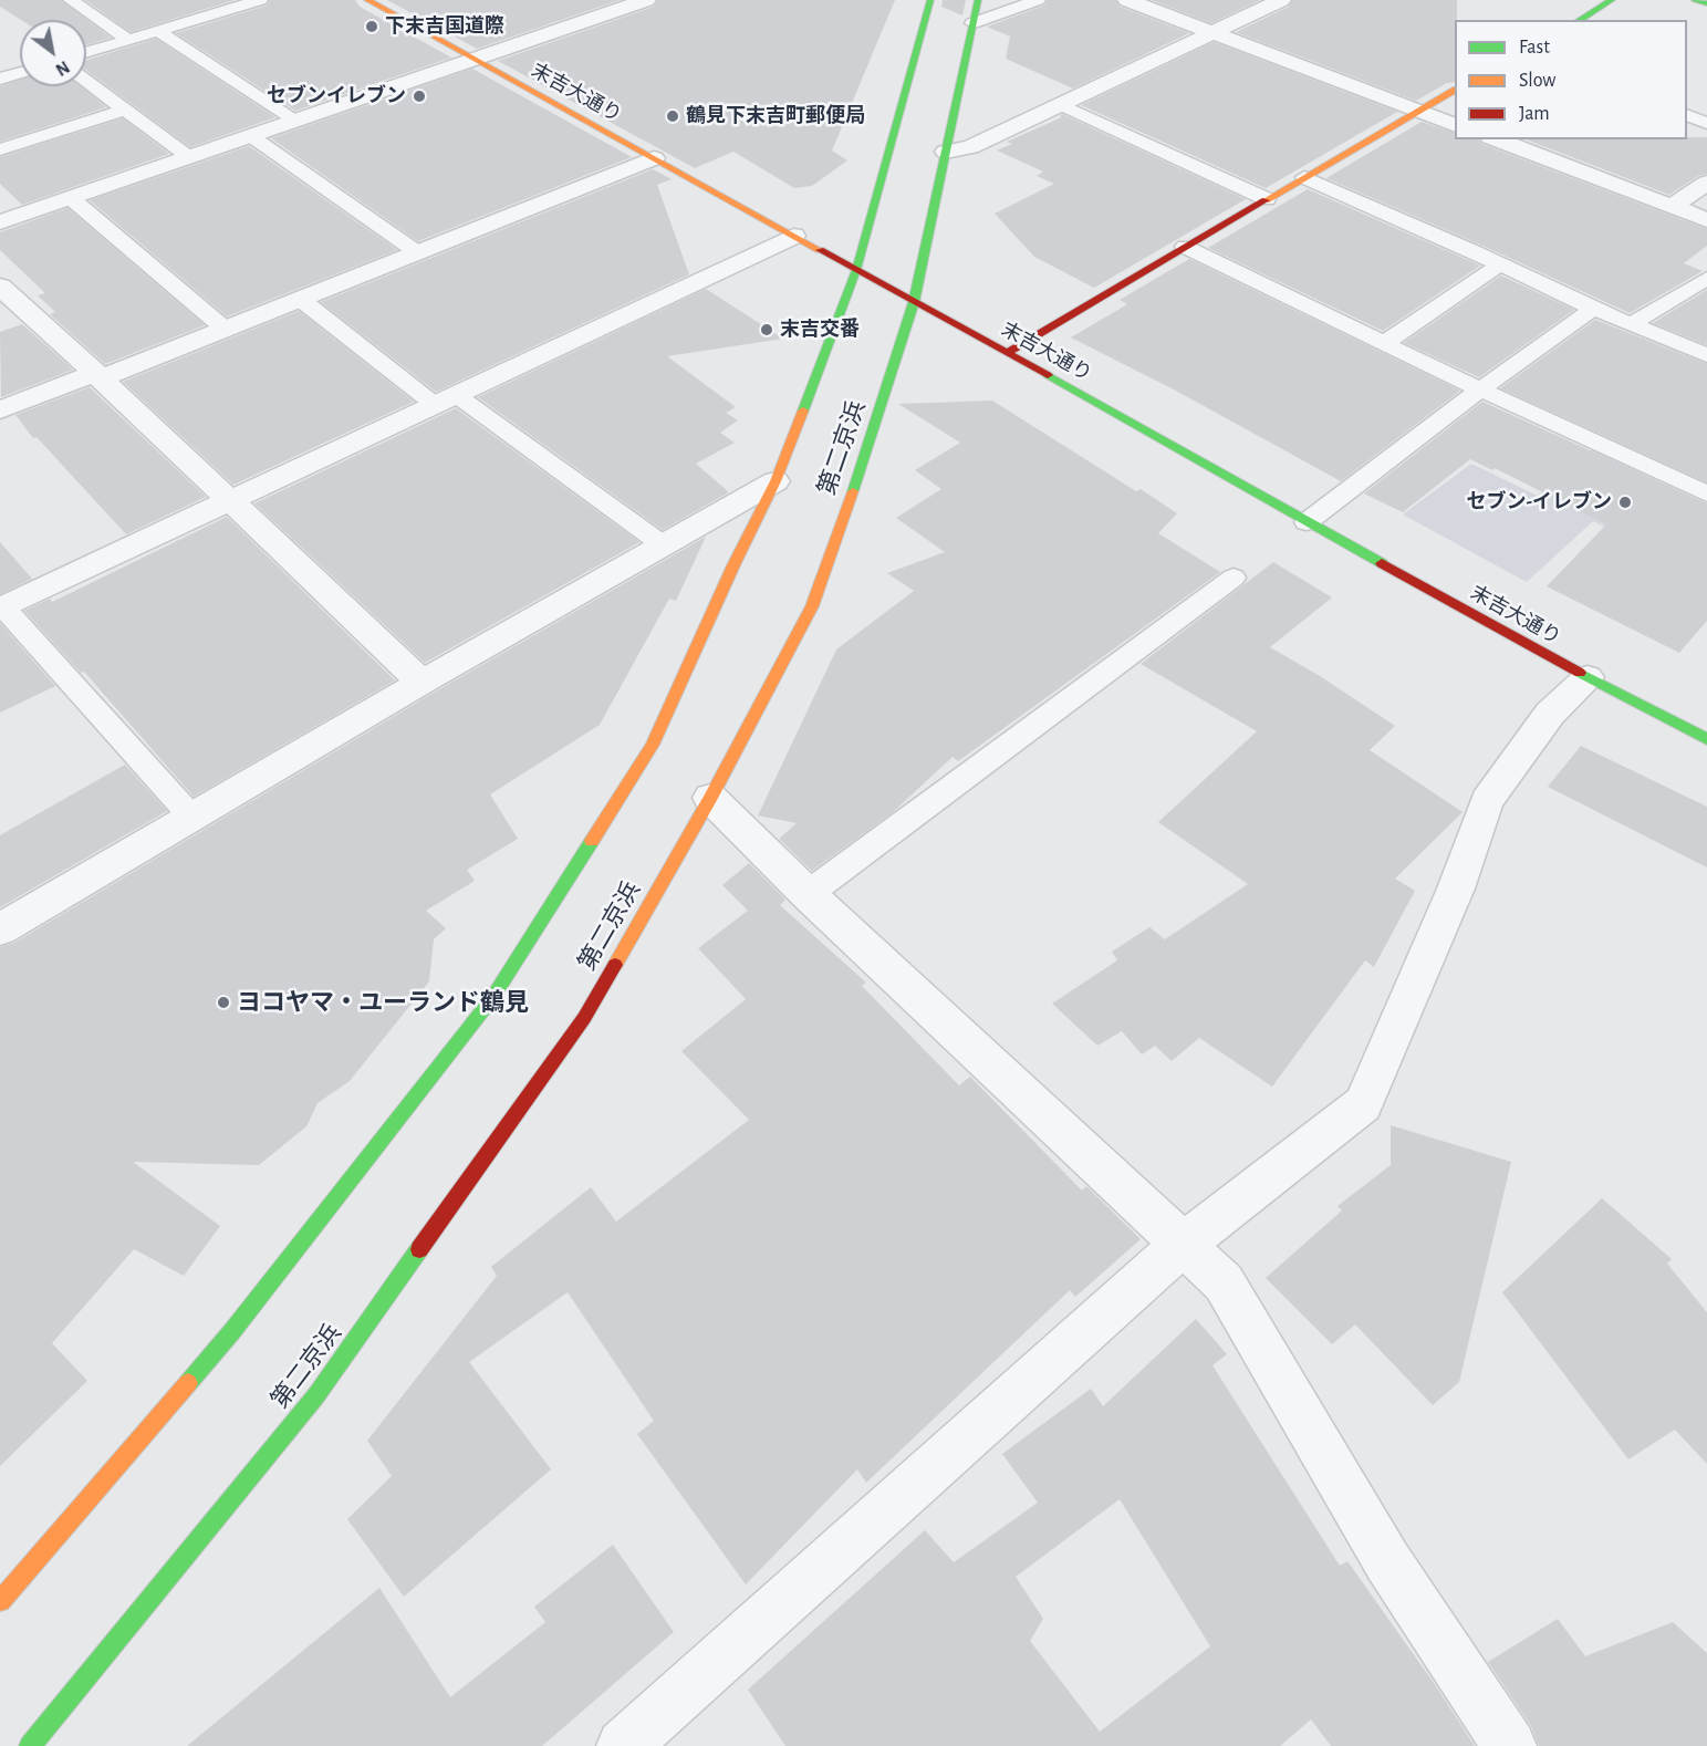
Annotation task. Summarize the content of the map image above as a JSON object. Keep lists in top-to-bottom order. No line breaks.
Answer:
{"streets":{"main road":["末吉大通り","第二京浜"]},"crossings":[["末吉大通り","第二京浜"]],"places":["下末吉国道際","セブンイレブン","鶴見下末吉町郵便局","末吉交番","セブン-イレブン","ヨコヤマ・ユーランド鶴見"],"legend":["Fast","Slow","Jam"],"north":"bottom right"}
